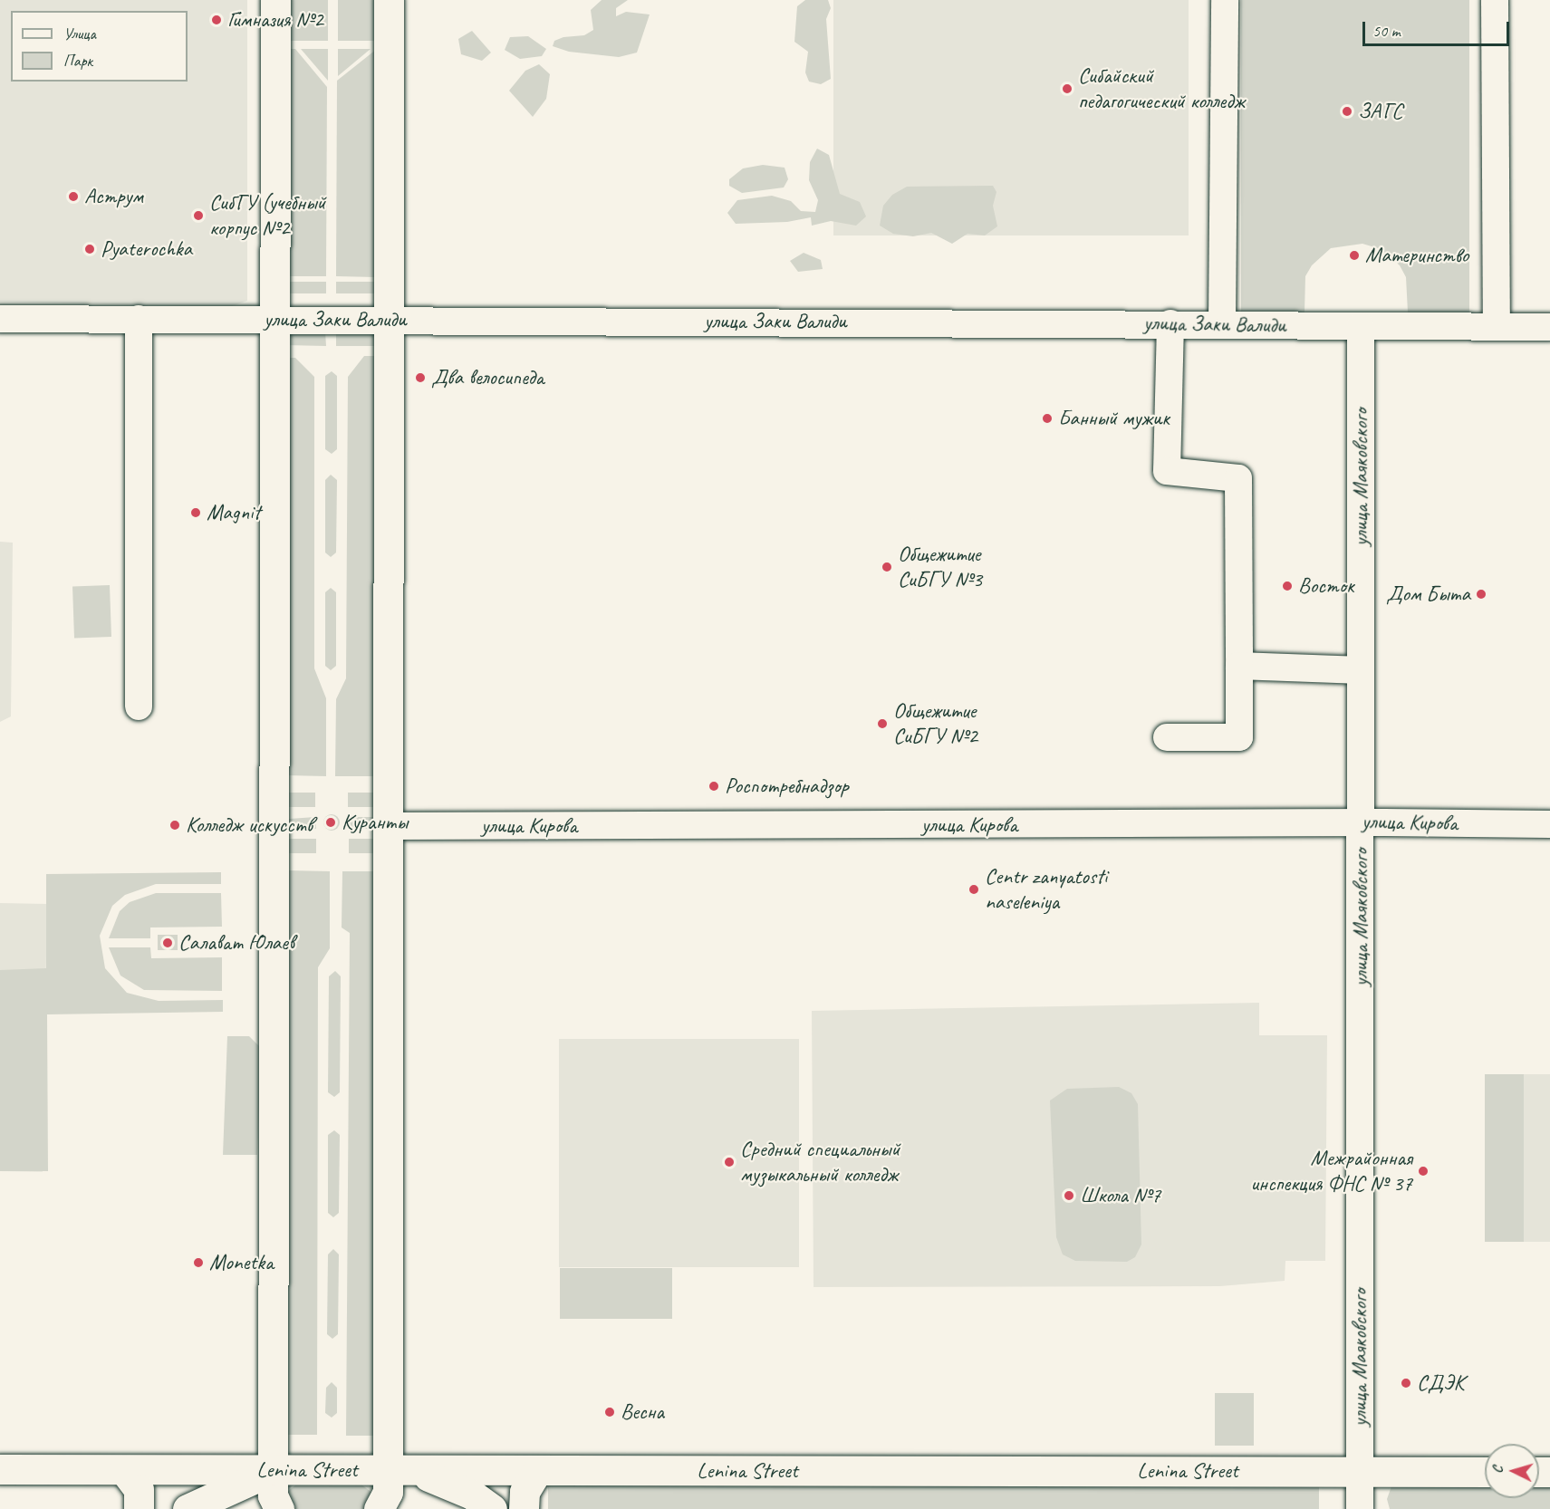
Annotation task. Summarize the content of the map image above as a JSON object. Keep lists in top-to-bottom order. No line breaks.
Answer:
{"streets":{"main road":["Lenina Street"],"street":["улица Заки Валиди","улица Маяковского","улица Кирова"]},"crossings":[["улица Заки Валиди","улица Маяковского"],["улица Маяковского","улица Кирова"],["улица Маяковского","Lenina Street"]],"places":["Гимназия №2","Сибайский педагогический колледж","ЗАГС","Аструм","СибГУ (учебный корпус №2","Pyaterochka","Материнство","Два велосипеда","Банный мужик","Magnit","Общежитие СиБГУ №3","Восток","Дом Быта","Общежитие СиБГУ №2","Роспотребнадзор","Куранты","Колледж искусств","Centr zanyatosti naseleniya","Салават Юлаев","Средний специальный музыкальный колледж","Межрайонная инспекция ФНС № 37","Школа №7","Monetka","СДЭК","Весна"],"legend":["Улица","Парк"],"scale_bar":"50 m","north":"left"}
